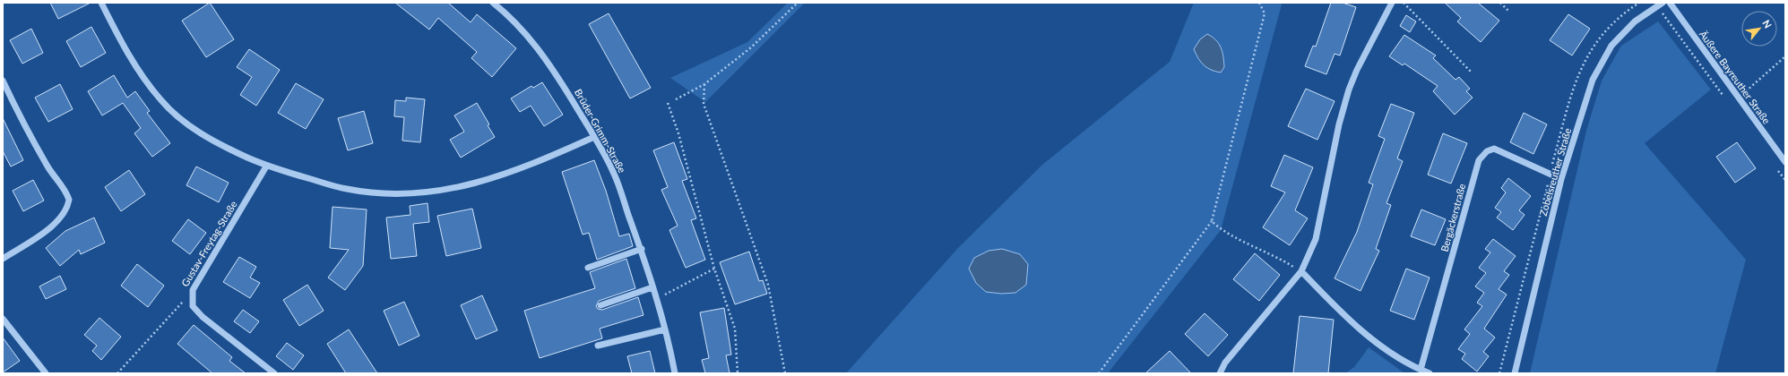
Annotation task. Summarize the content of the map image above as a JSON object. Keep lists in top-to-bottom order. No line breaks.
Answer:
{"streets":{"street":["Äußere Bayreuther Straße","Brüder-Grimm-Straße","Zobelsreuther Straße","Bergäckerstraße","Gustav-Freytag-Straße"]},"crossings":[["Zobelsreuther Straße","Bergäckerstraße"]],"north":"top right"}
